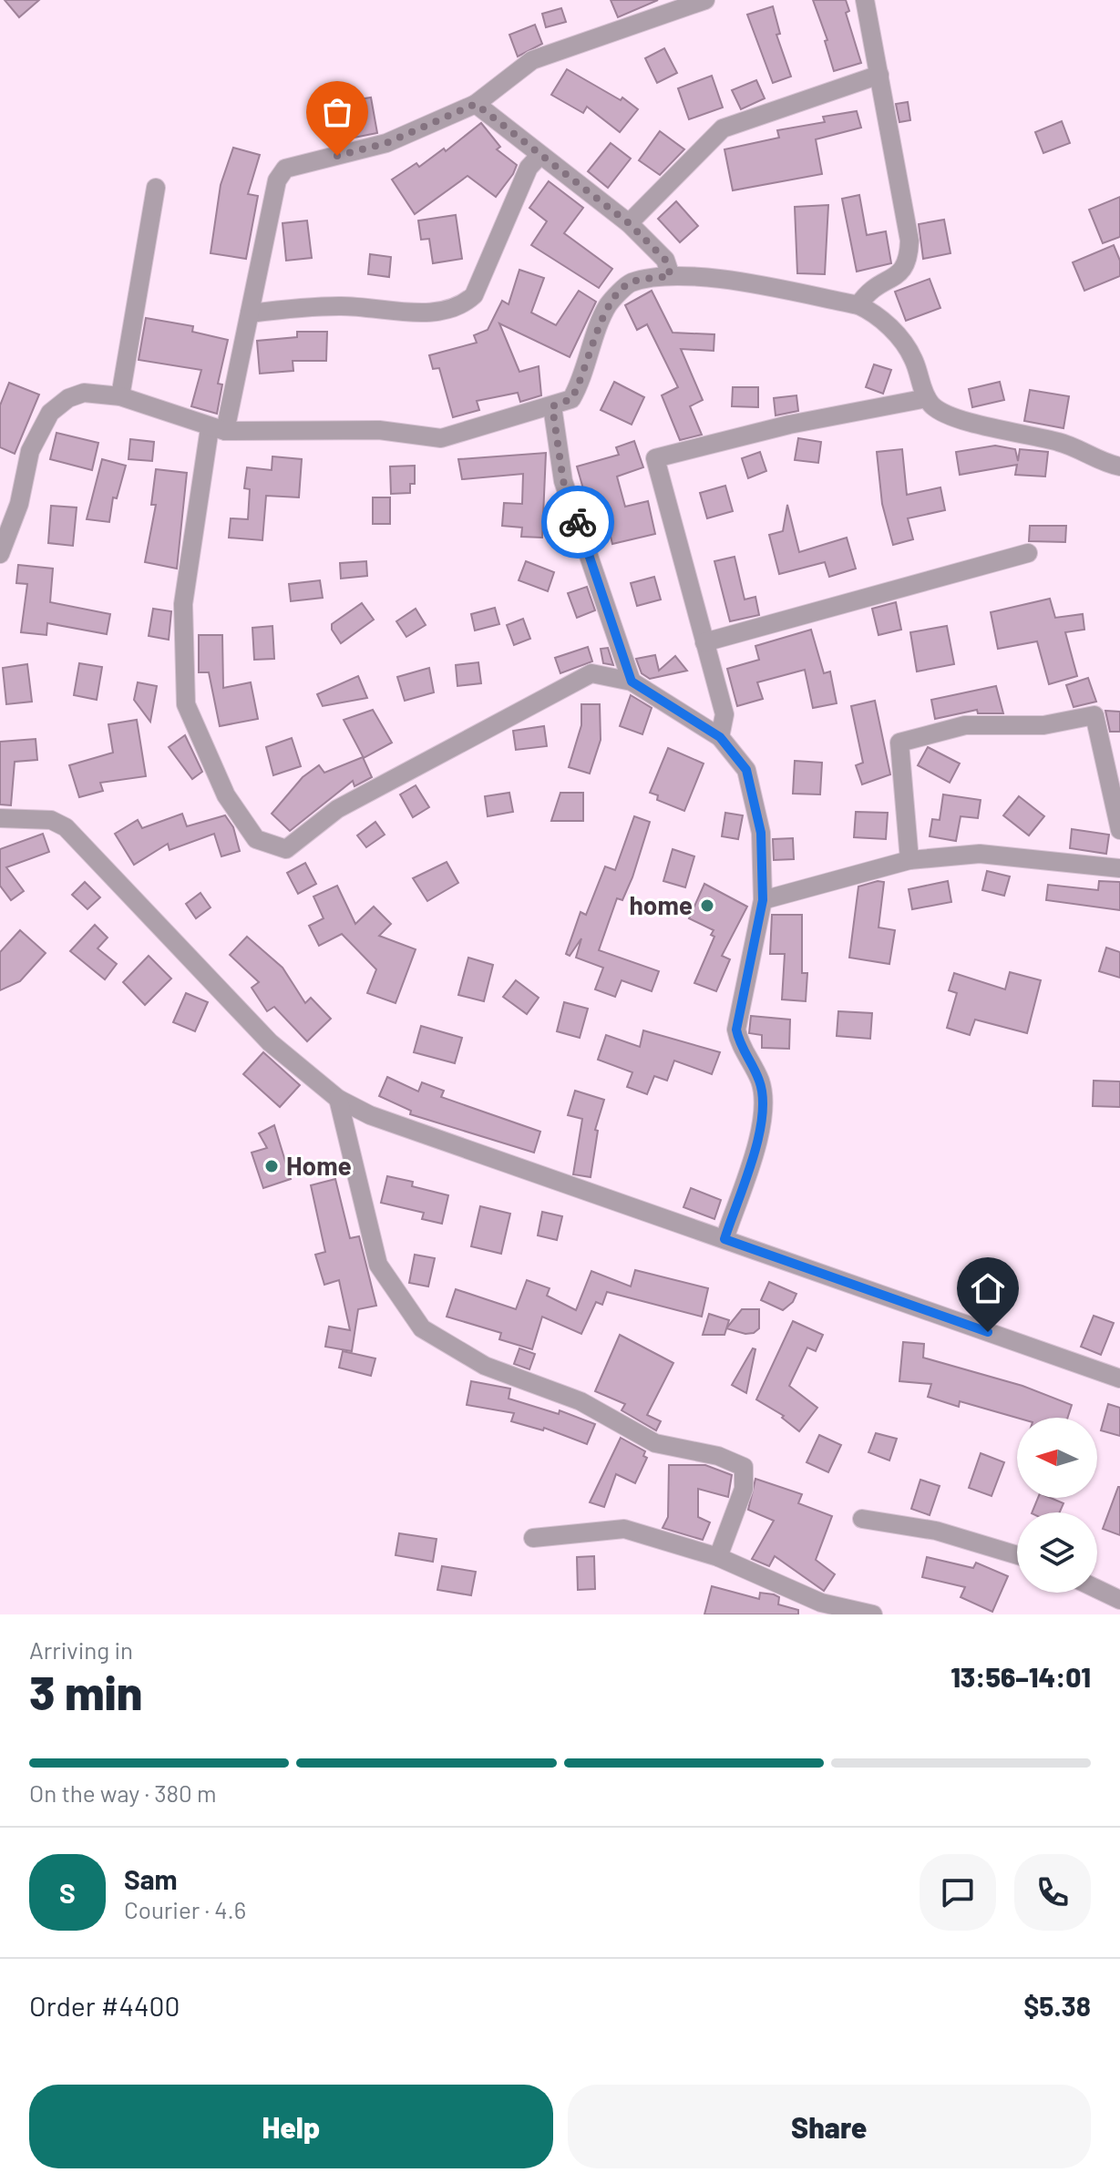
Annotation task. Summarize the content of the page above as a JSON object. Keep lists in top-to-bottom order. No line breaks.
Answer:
{"places":["home","Home"],"north":"left","page":{"heading":["3 min","Arriving in","13:56–14:01"],"panel":["Sam","Courier · 4.6","Order #4400","$5.38"],"bar":"On the way · 380 m","round":"S","buttons":["Help","Share"]}}
